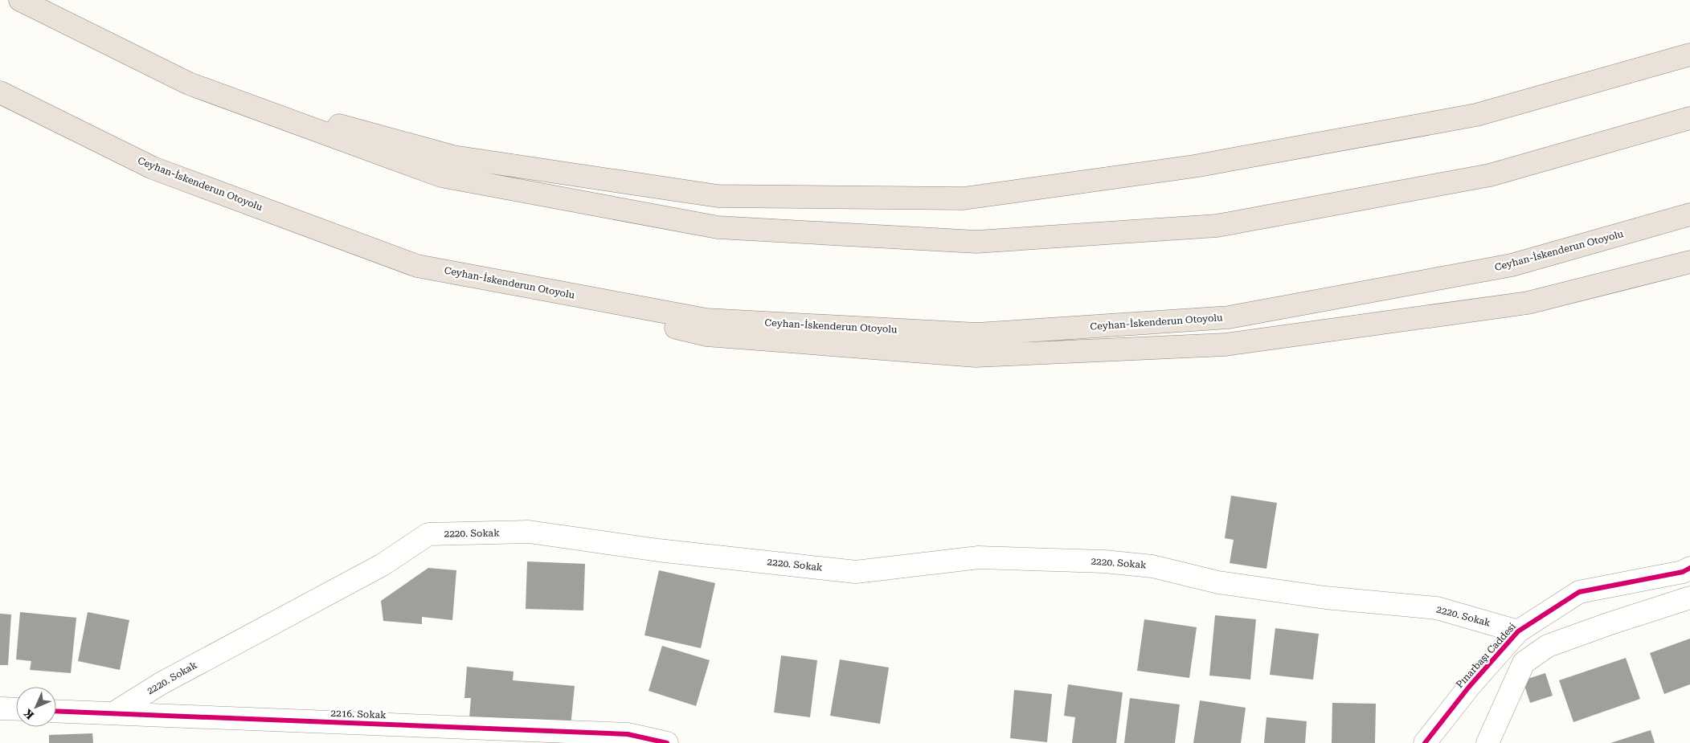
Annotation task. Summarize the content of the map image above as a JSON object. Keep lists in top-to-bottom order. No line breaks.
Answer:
{"streets":{"highway":["Ceyhan-İskenderun Otoyolu"],"street":["2220. Sokak","Pınarbaşı Caddesi","2216. Sokak"]},"crossings":[["2220. Sokak","Pınarbaşı Caddesi"],["2220. Sokak","2216. Sokak"]],"north":"bottom left"}
